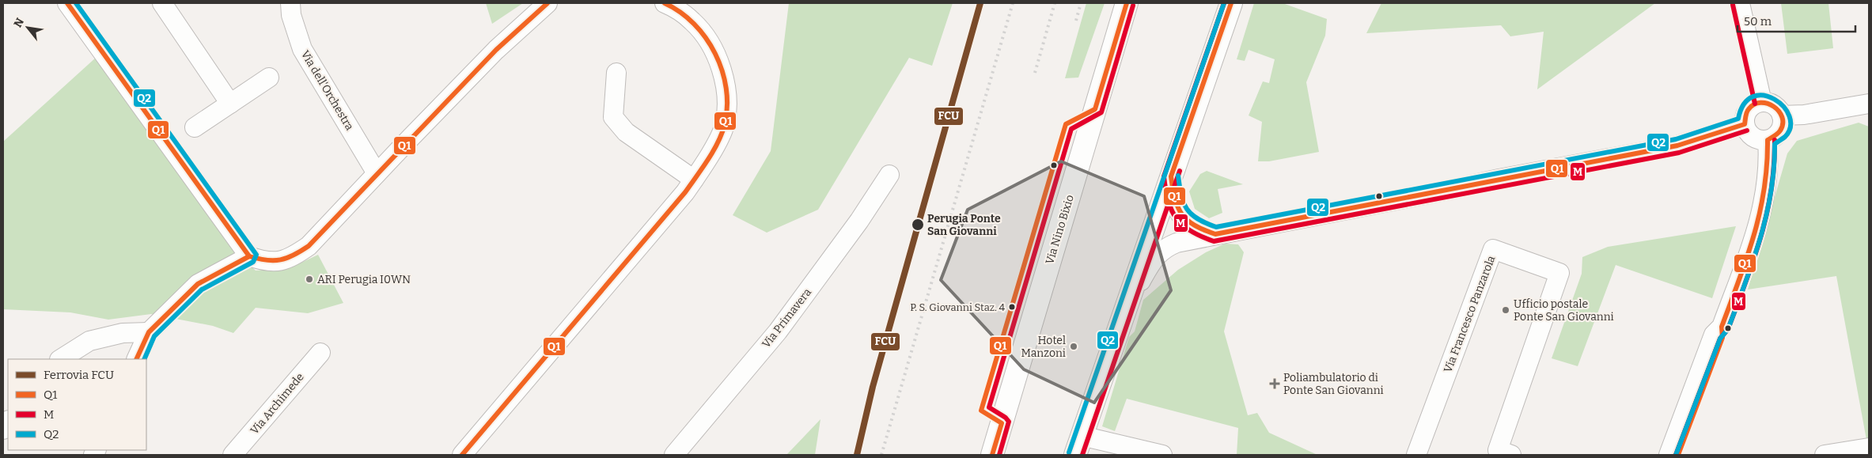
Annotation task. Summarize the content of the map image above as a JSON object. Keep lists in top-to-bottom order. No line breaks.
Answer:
{"streets":{"main road":["Via Nino Bixio"],"street":["Via dell'Orchestra","Via Francesco Panzarola","Via Primavera","Via Archimede"]},"places":{"other":["Perugia Ponte San Giovanni","ARI Perugia I0WN","P. S. Giovanni Staz. 4","Ufficio postale Ponte San Giovanni","Hotel Manzoni"],"health":["Poliambulatorio di Ponte San Giovanni"]},"lines":["rail line FCU","transit line Q1","transit line M","transit line Q2"],"legend":["Ferrovia FCU","Q1","M","Q2"],"scale_bar":"50 m","north":"top left"}
